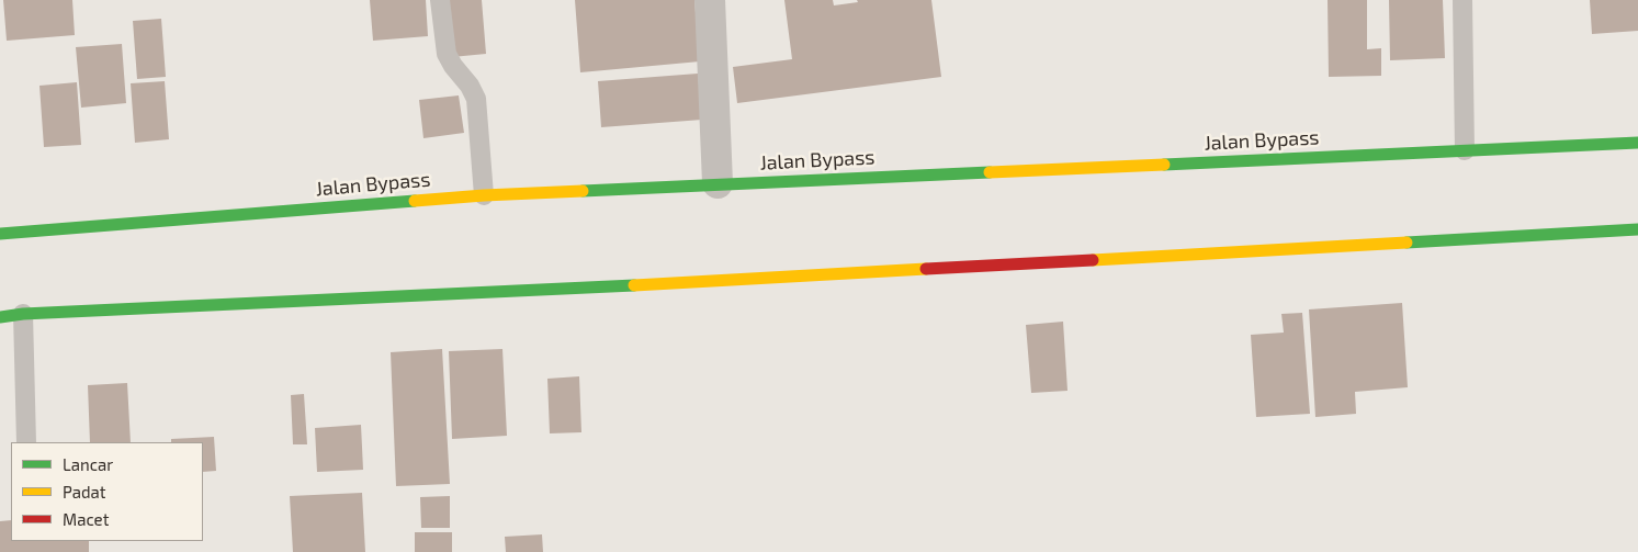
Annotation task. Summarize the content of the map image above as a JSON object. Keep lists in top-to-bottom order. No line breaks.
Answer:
{"streets":{"highway":["Jalan Bypass"]},"legend":["Lancar","Padat","Macet"]}
